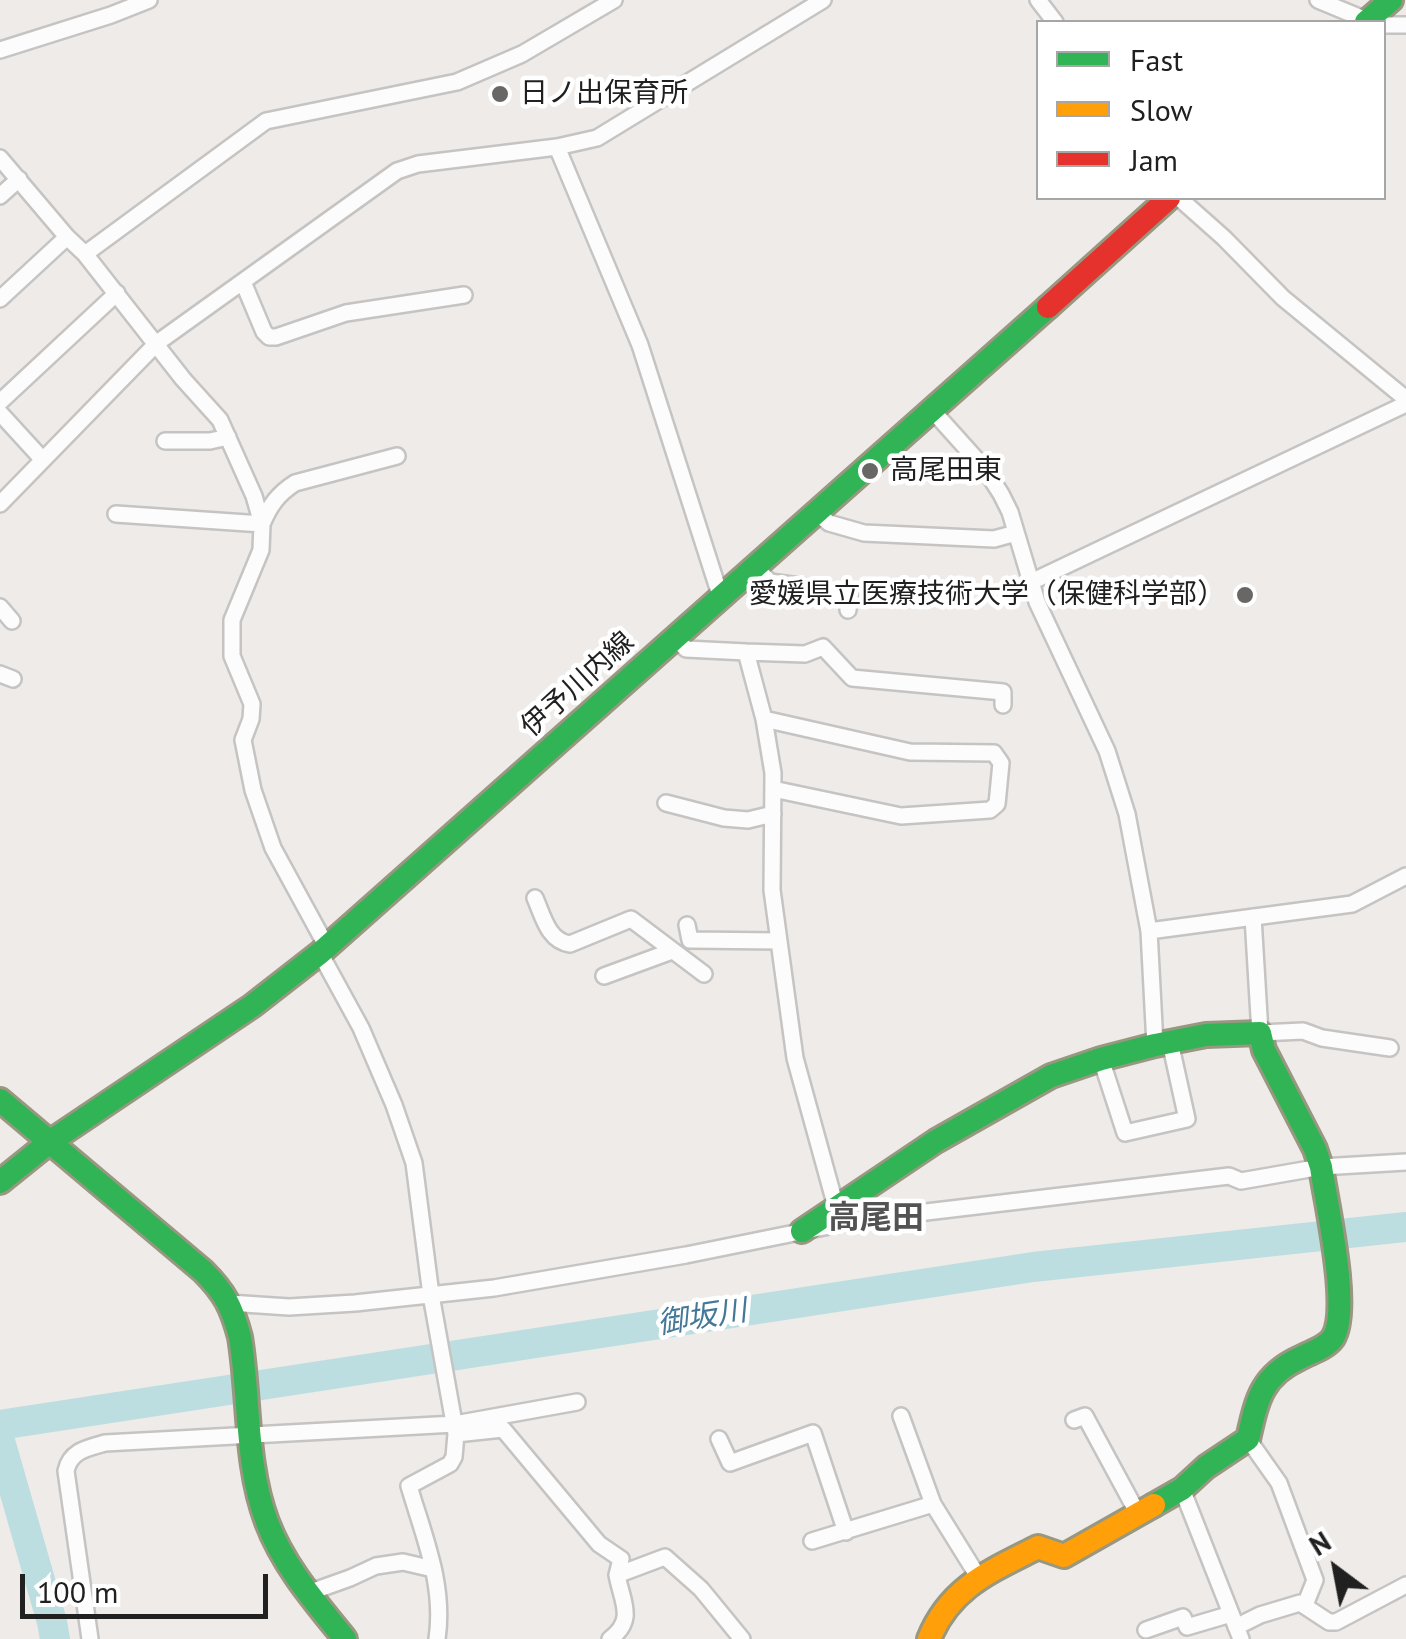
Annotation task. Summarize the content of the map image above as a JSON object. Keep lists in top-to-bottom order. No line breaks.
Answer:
{"streets":{"street":["伊予川内線"]},"districts":["高尾田"],"water":["御坂川"],"places":["日ノ出保育所","高尾田東","愛媛県立医療技術大学（保健科学部）"],"legend":["Fast","Slow","Jam"],"scale_bar":"100 m","north":"top left"}
